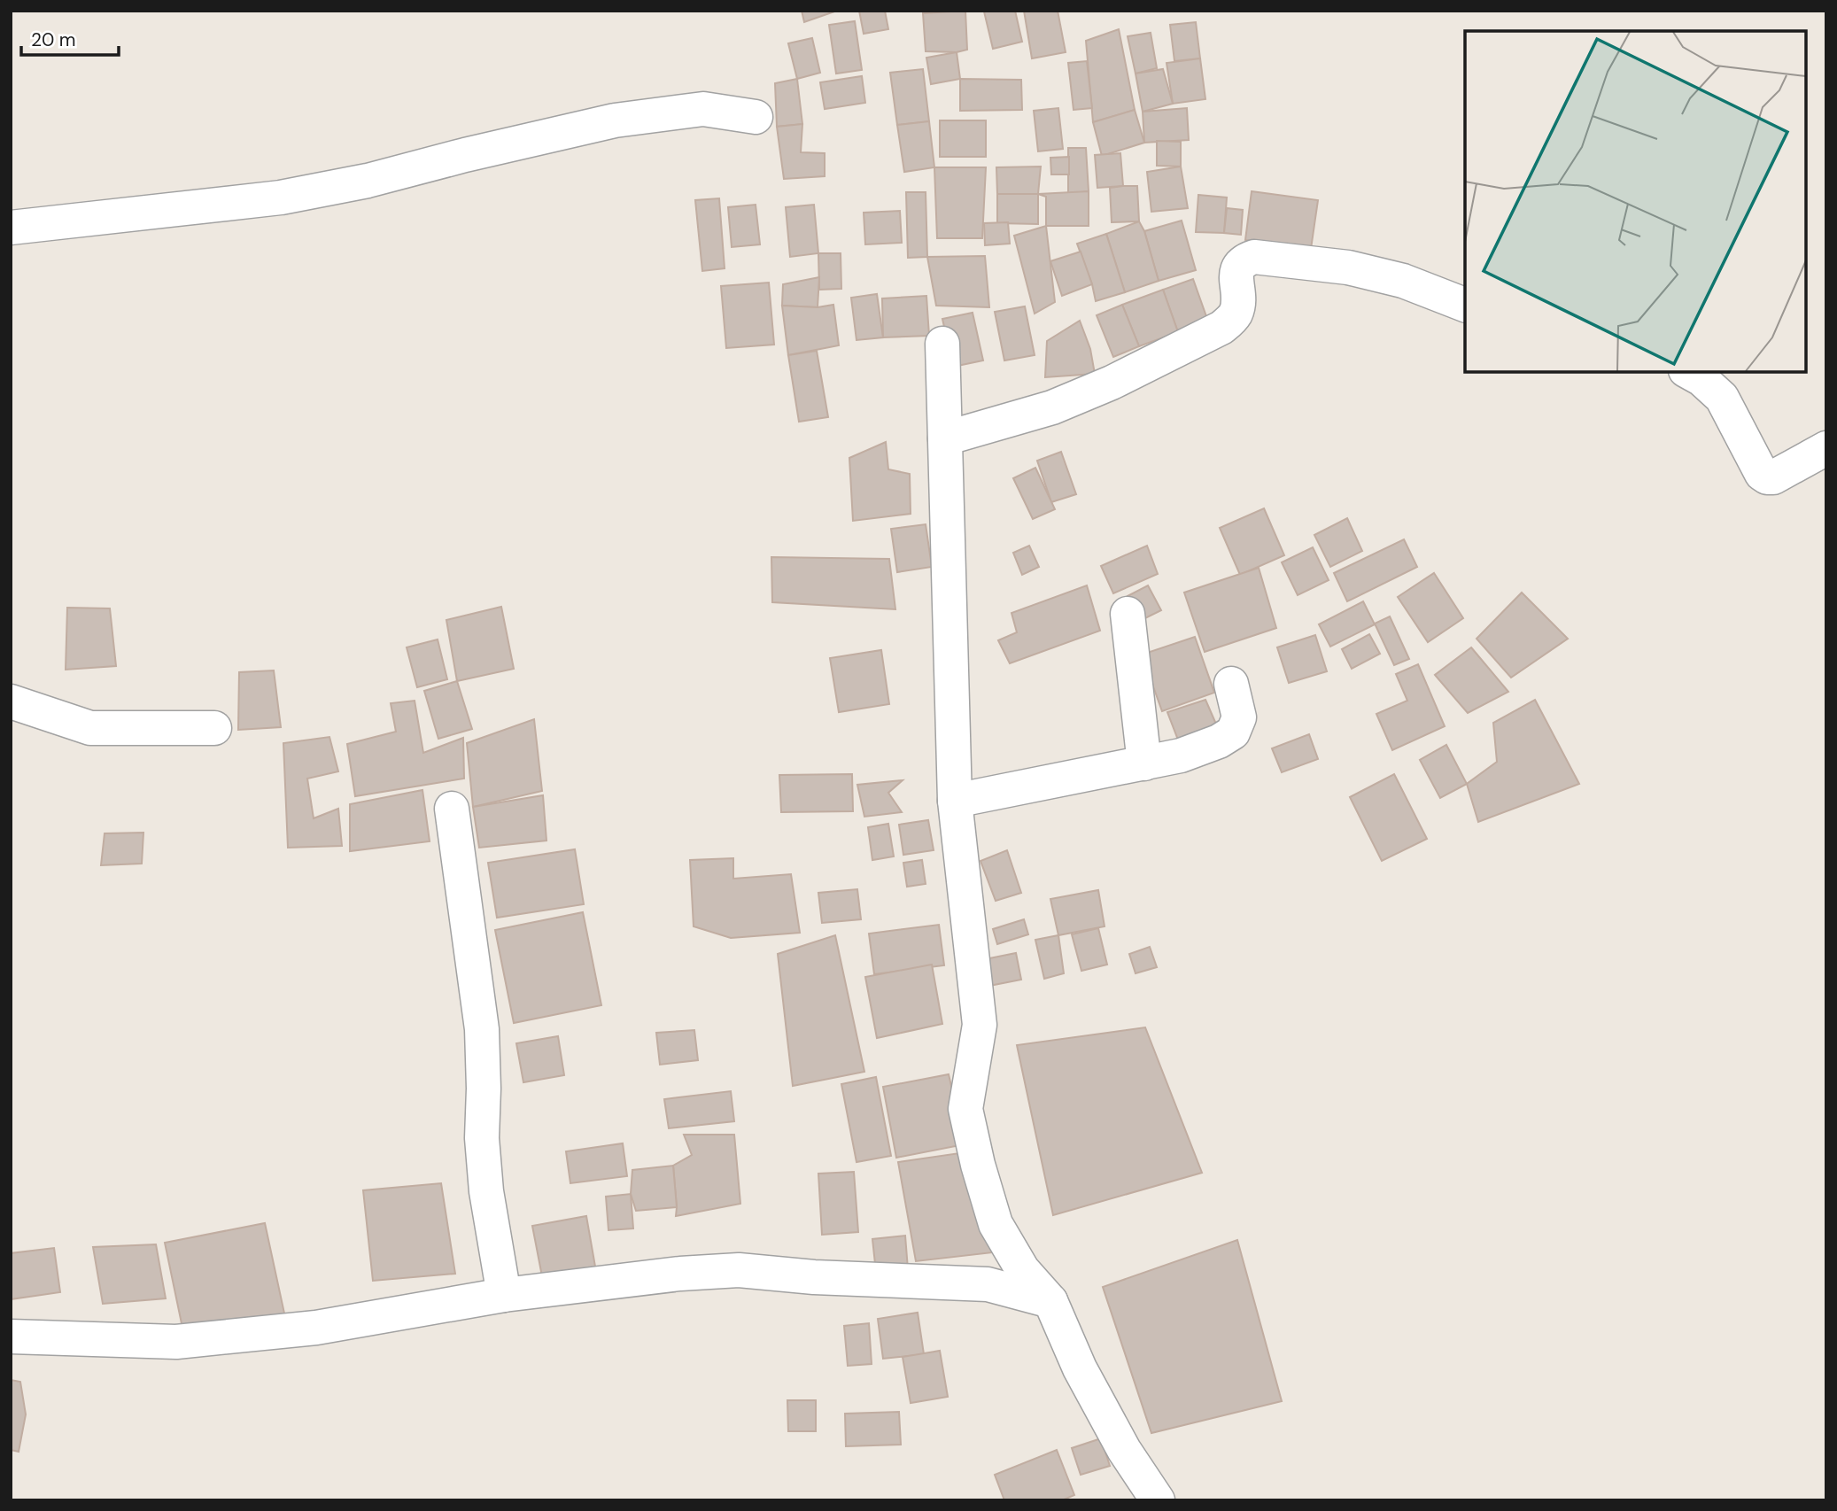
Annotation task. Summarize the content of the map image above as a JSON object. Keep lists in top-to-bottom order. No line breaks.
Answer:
{"scale_bar":"20 m"}
